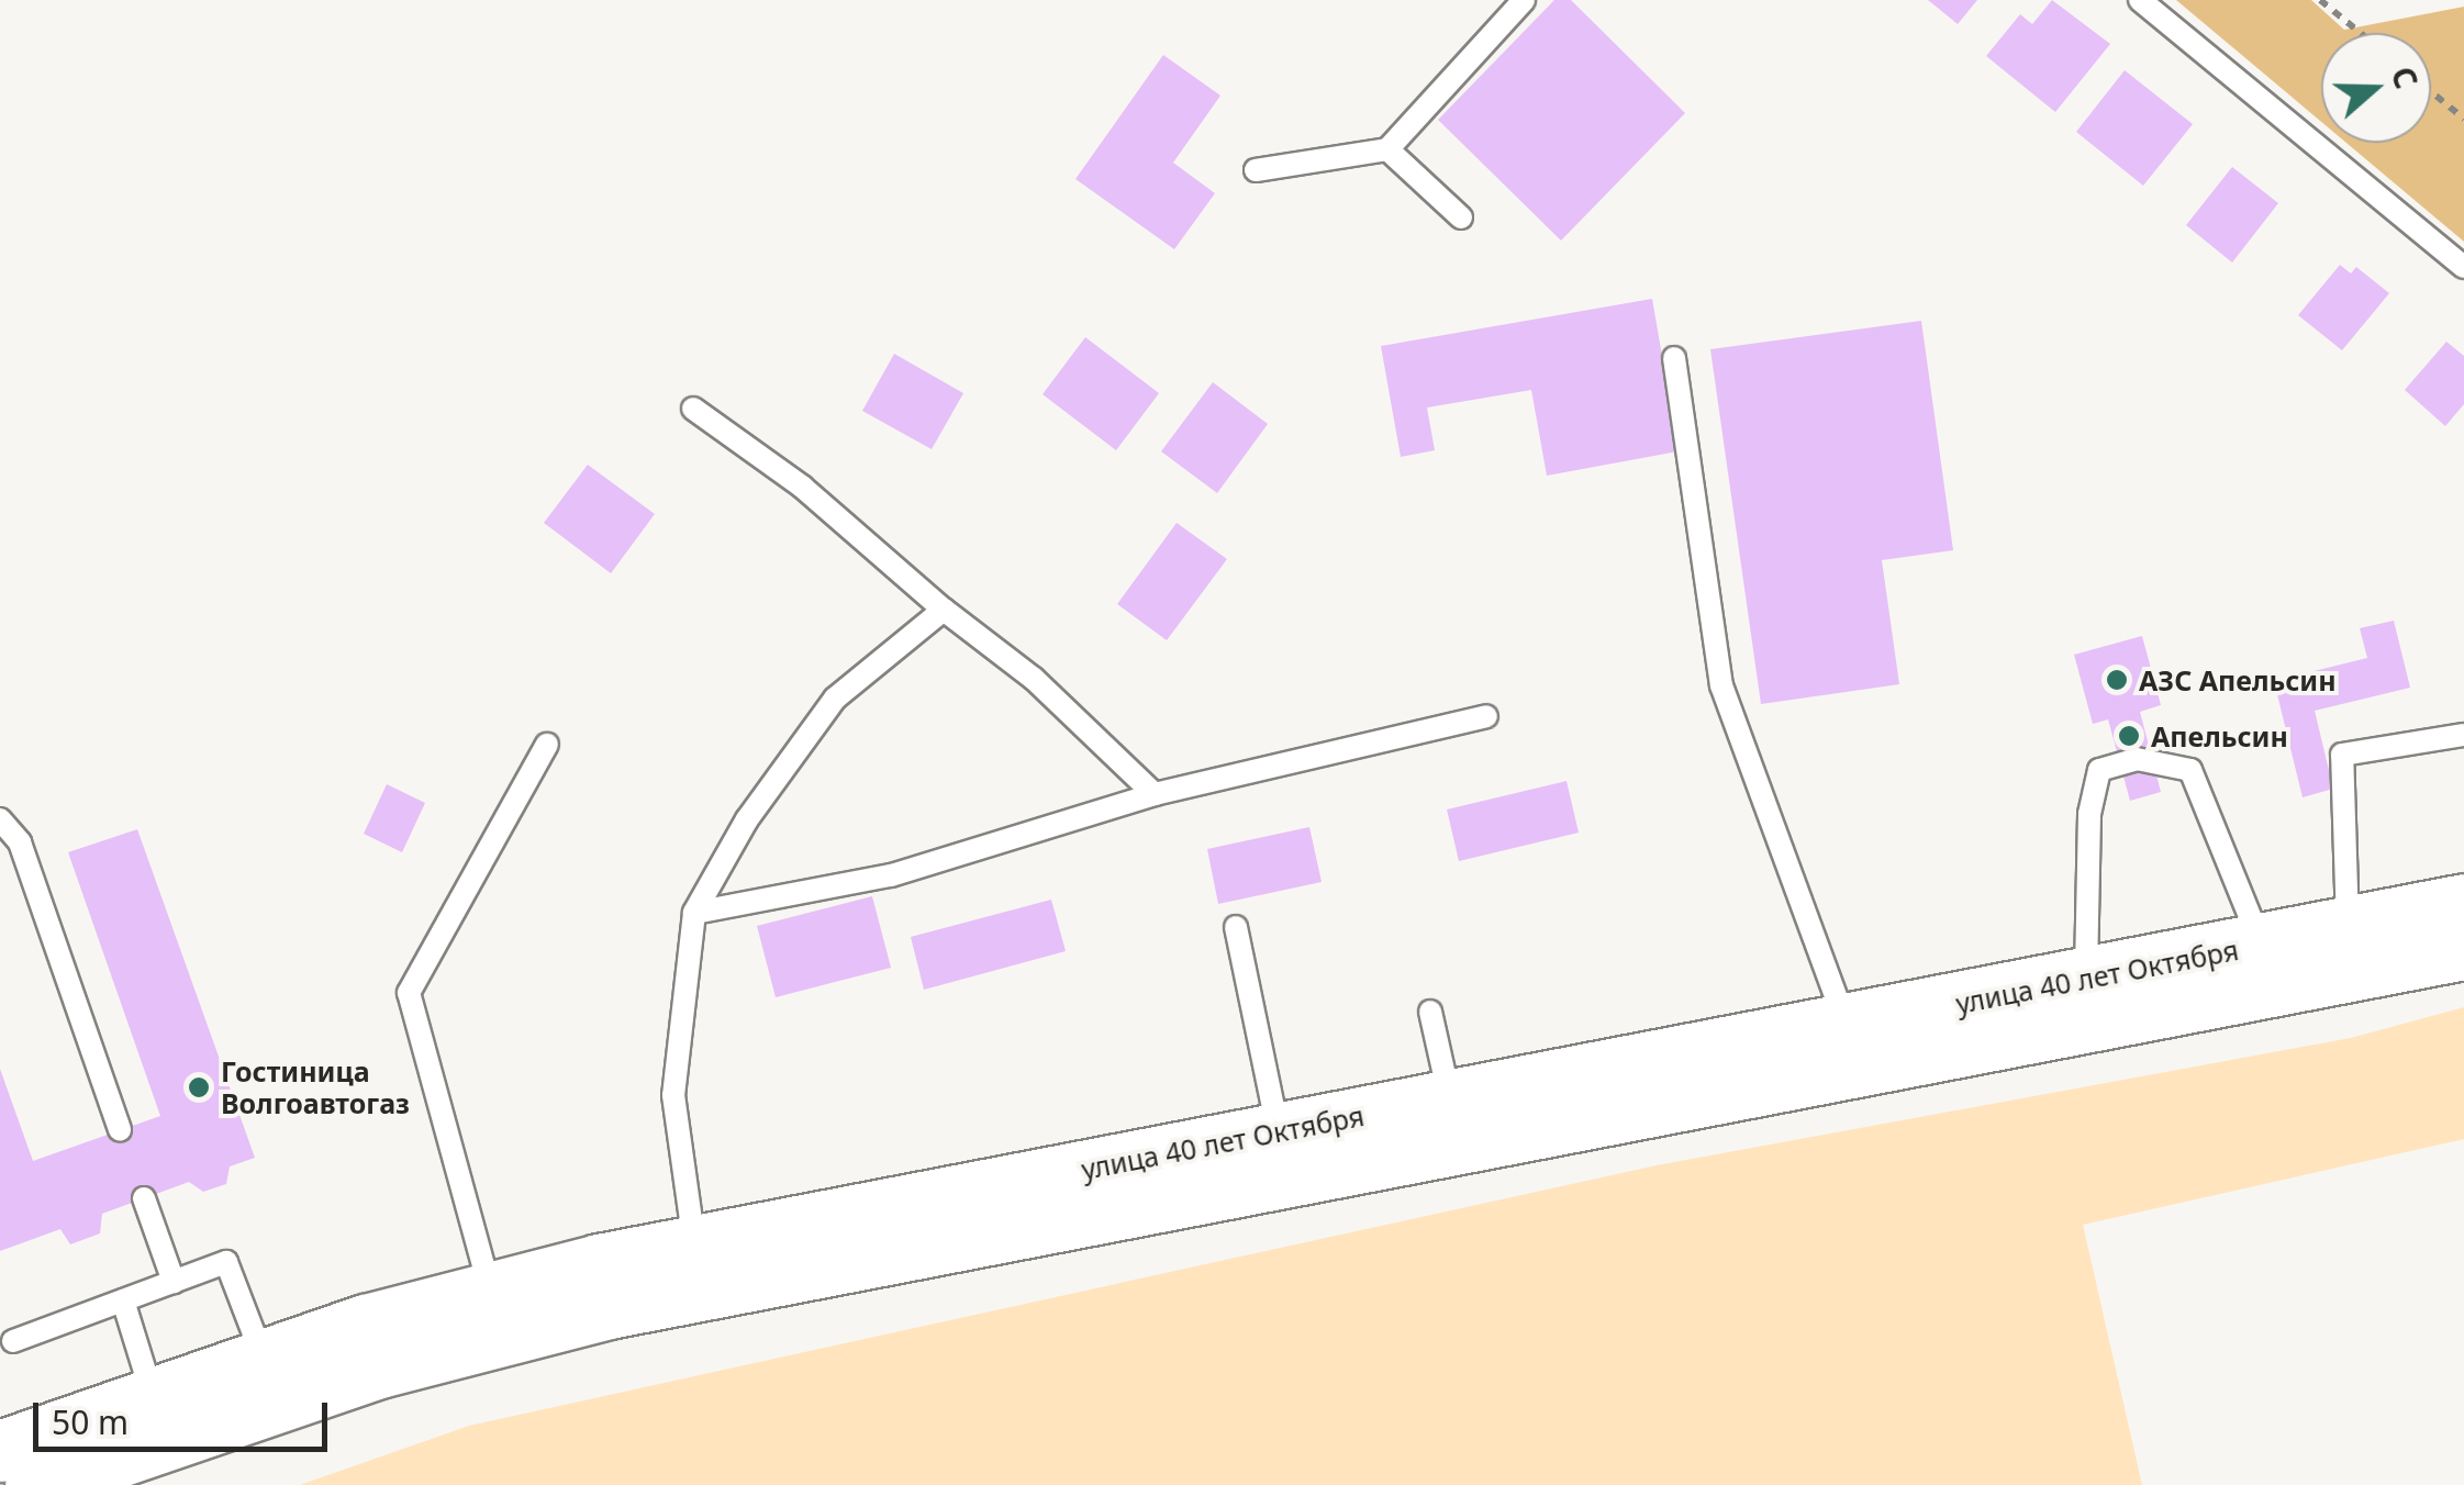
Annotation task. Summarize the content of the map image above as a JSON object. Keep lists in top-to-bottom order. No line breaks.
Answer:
{"streets":{"main road":["улица 40 лет Октября"]},"places":["АЗС Апельсин","Апельсин","Гостиница Волгоавтогаз"],"scale_bar":"50 m","north":"right"}
